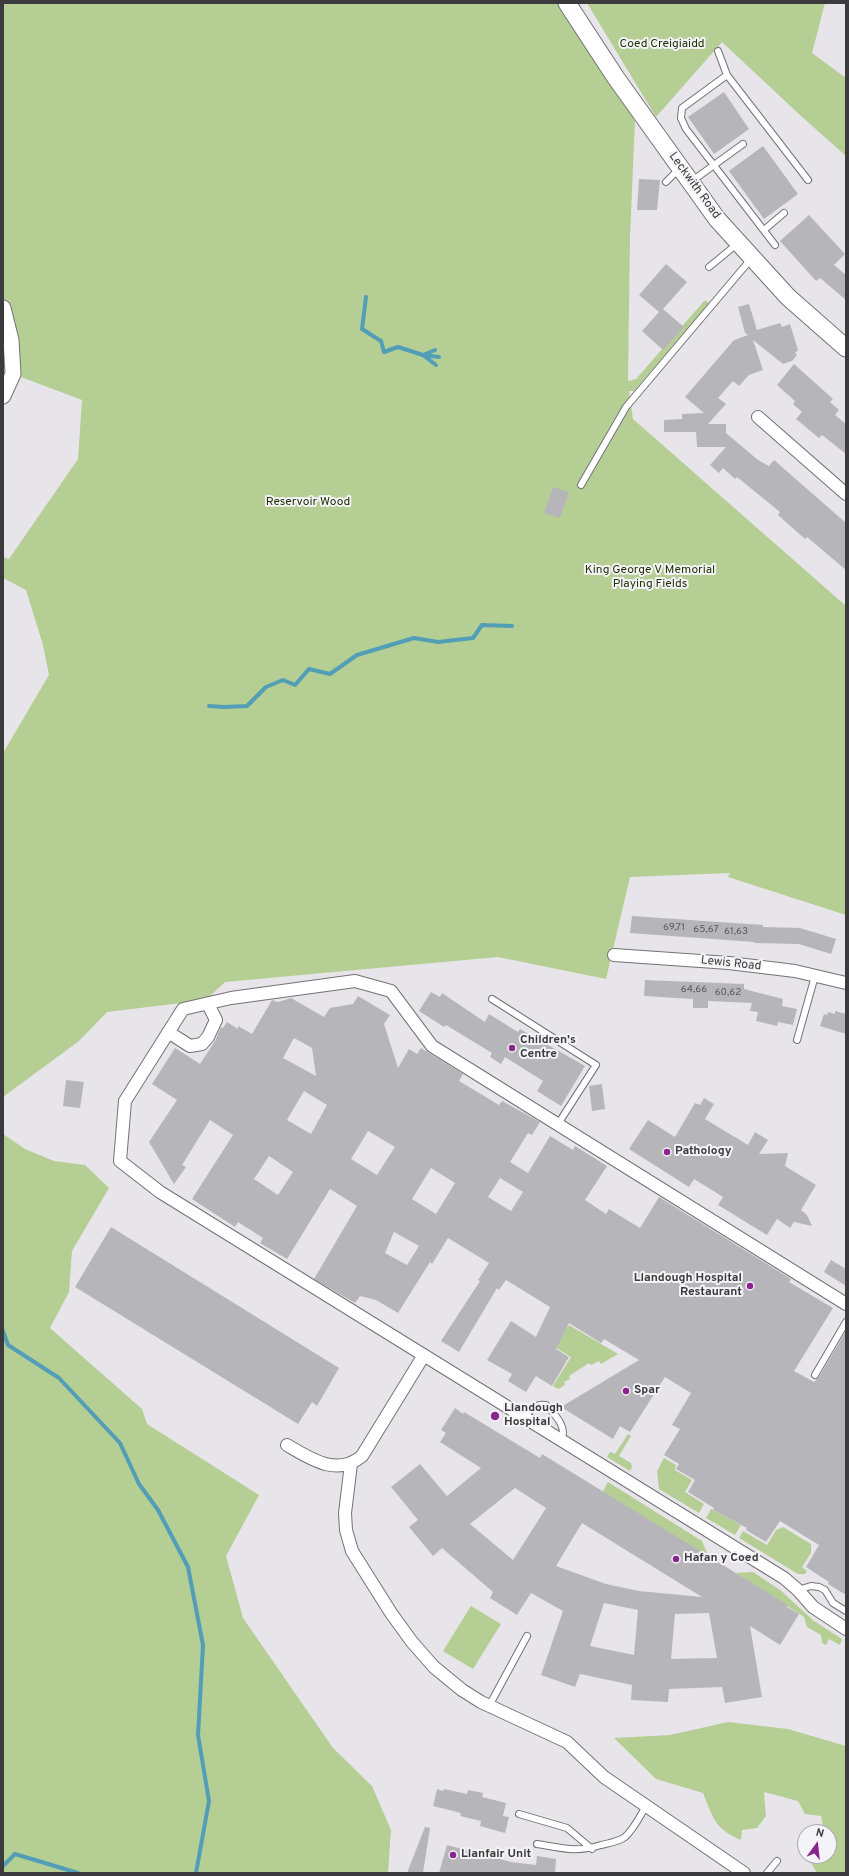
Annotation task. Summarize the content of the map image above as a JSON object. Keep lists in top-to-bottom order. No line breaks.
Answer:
{"streets":{"main road":["Leckwith Road"],"street":["Lewis Road"]},"parks":["Coed Creigiaidd","Reservoir Wood","King George V Memorial Playing Fields"],"places":["Children's Centre","Pathology","Llandough Hospital Restaurant","Spar","Llandough Hospital","Hafan y Coed","Llanfair Unit"],"house_numbers":["69,71","65,67","61,63","64,66","60,62"],"north":"top"}
